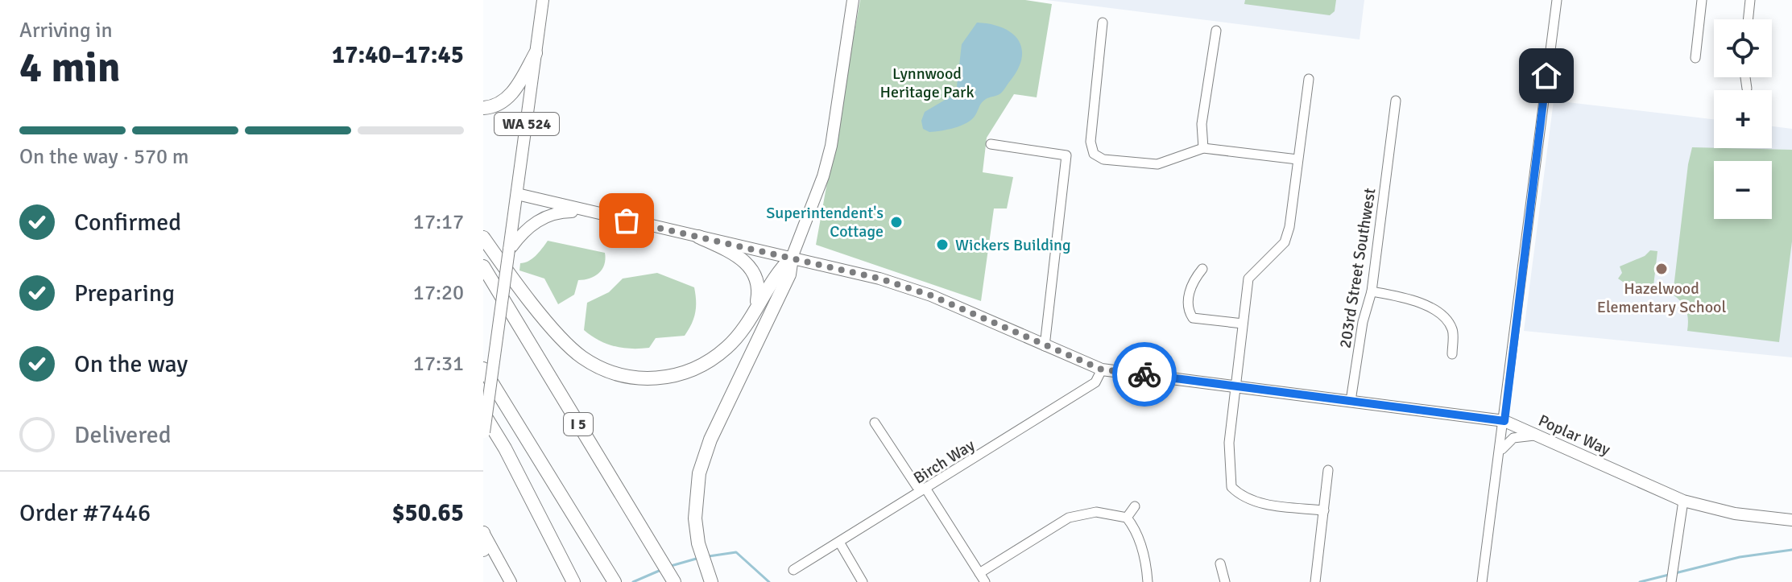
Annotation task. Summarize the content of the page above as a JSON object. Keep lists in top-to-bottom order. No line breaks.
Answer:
{"streets":{"highway":["I 5"],"main road":["WA 524","Poplar Way"],"street":["203rd Street Southwest","Birch Way"]},"crossings":[["WA 524","Poplar Way"],["203rd Street Southwest","Poplar Way"],["Poplar Way","Birch Way"]],"parks":["Lynnwood Heritage Park"],"places":["Superintendent's Cottage","Wickers Building","Hazelwood Elementary School"],"page":{"heading":["4 min","Arriving in","17:40–17:45"],"panel":["Order #7446","$50.65"],"map_buttons":["+","−"],"bar":"On the way · 570 m","list":[["Confirmed","17:17"],["Preparing","17:20"],["On the way","17:31"],"Delivered"]}}
